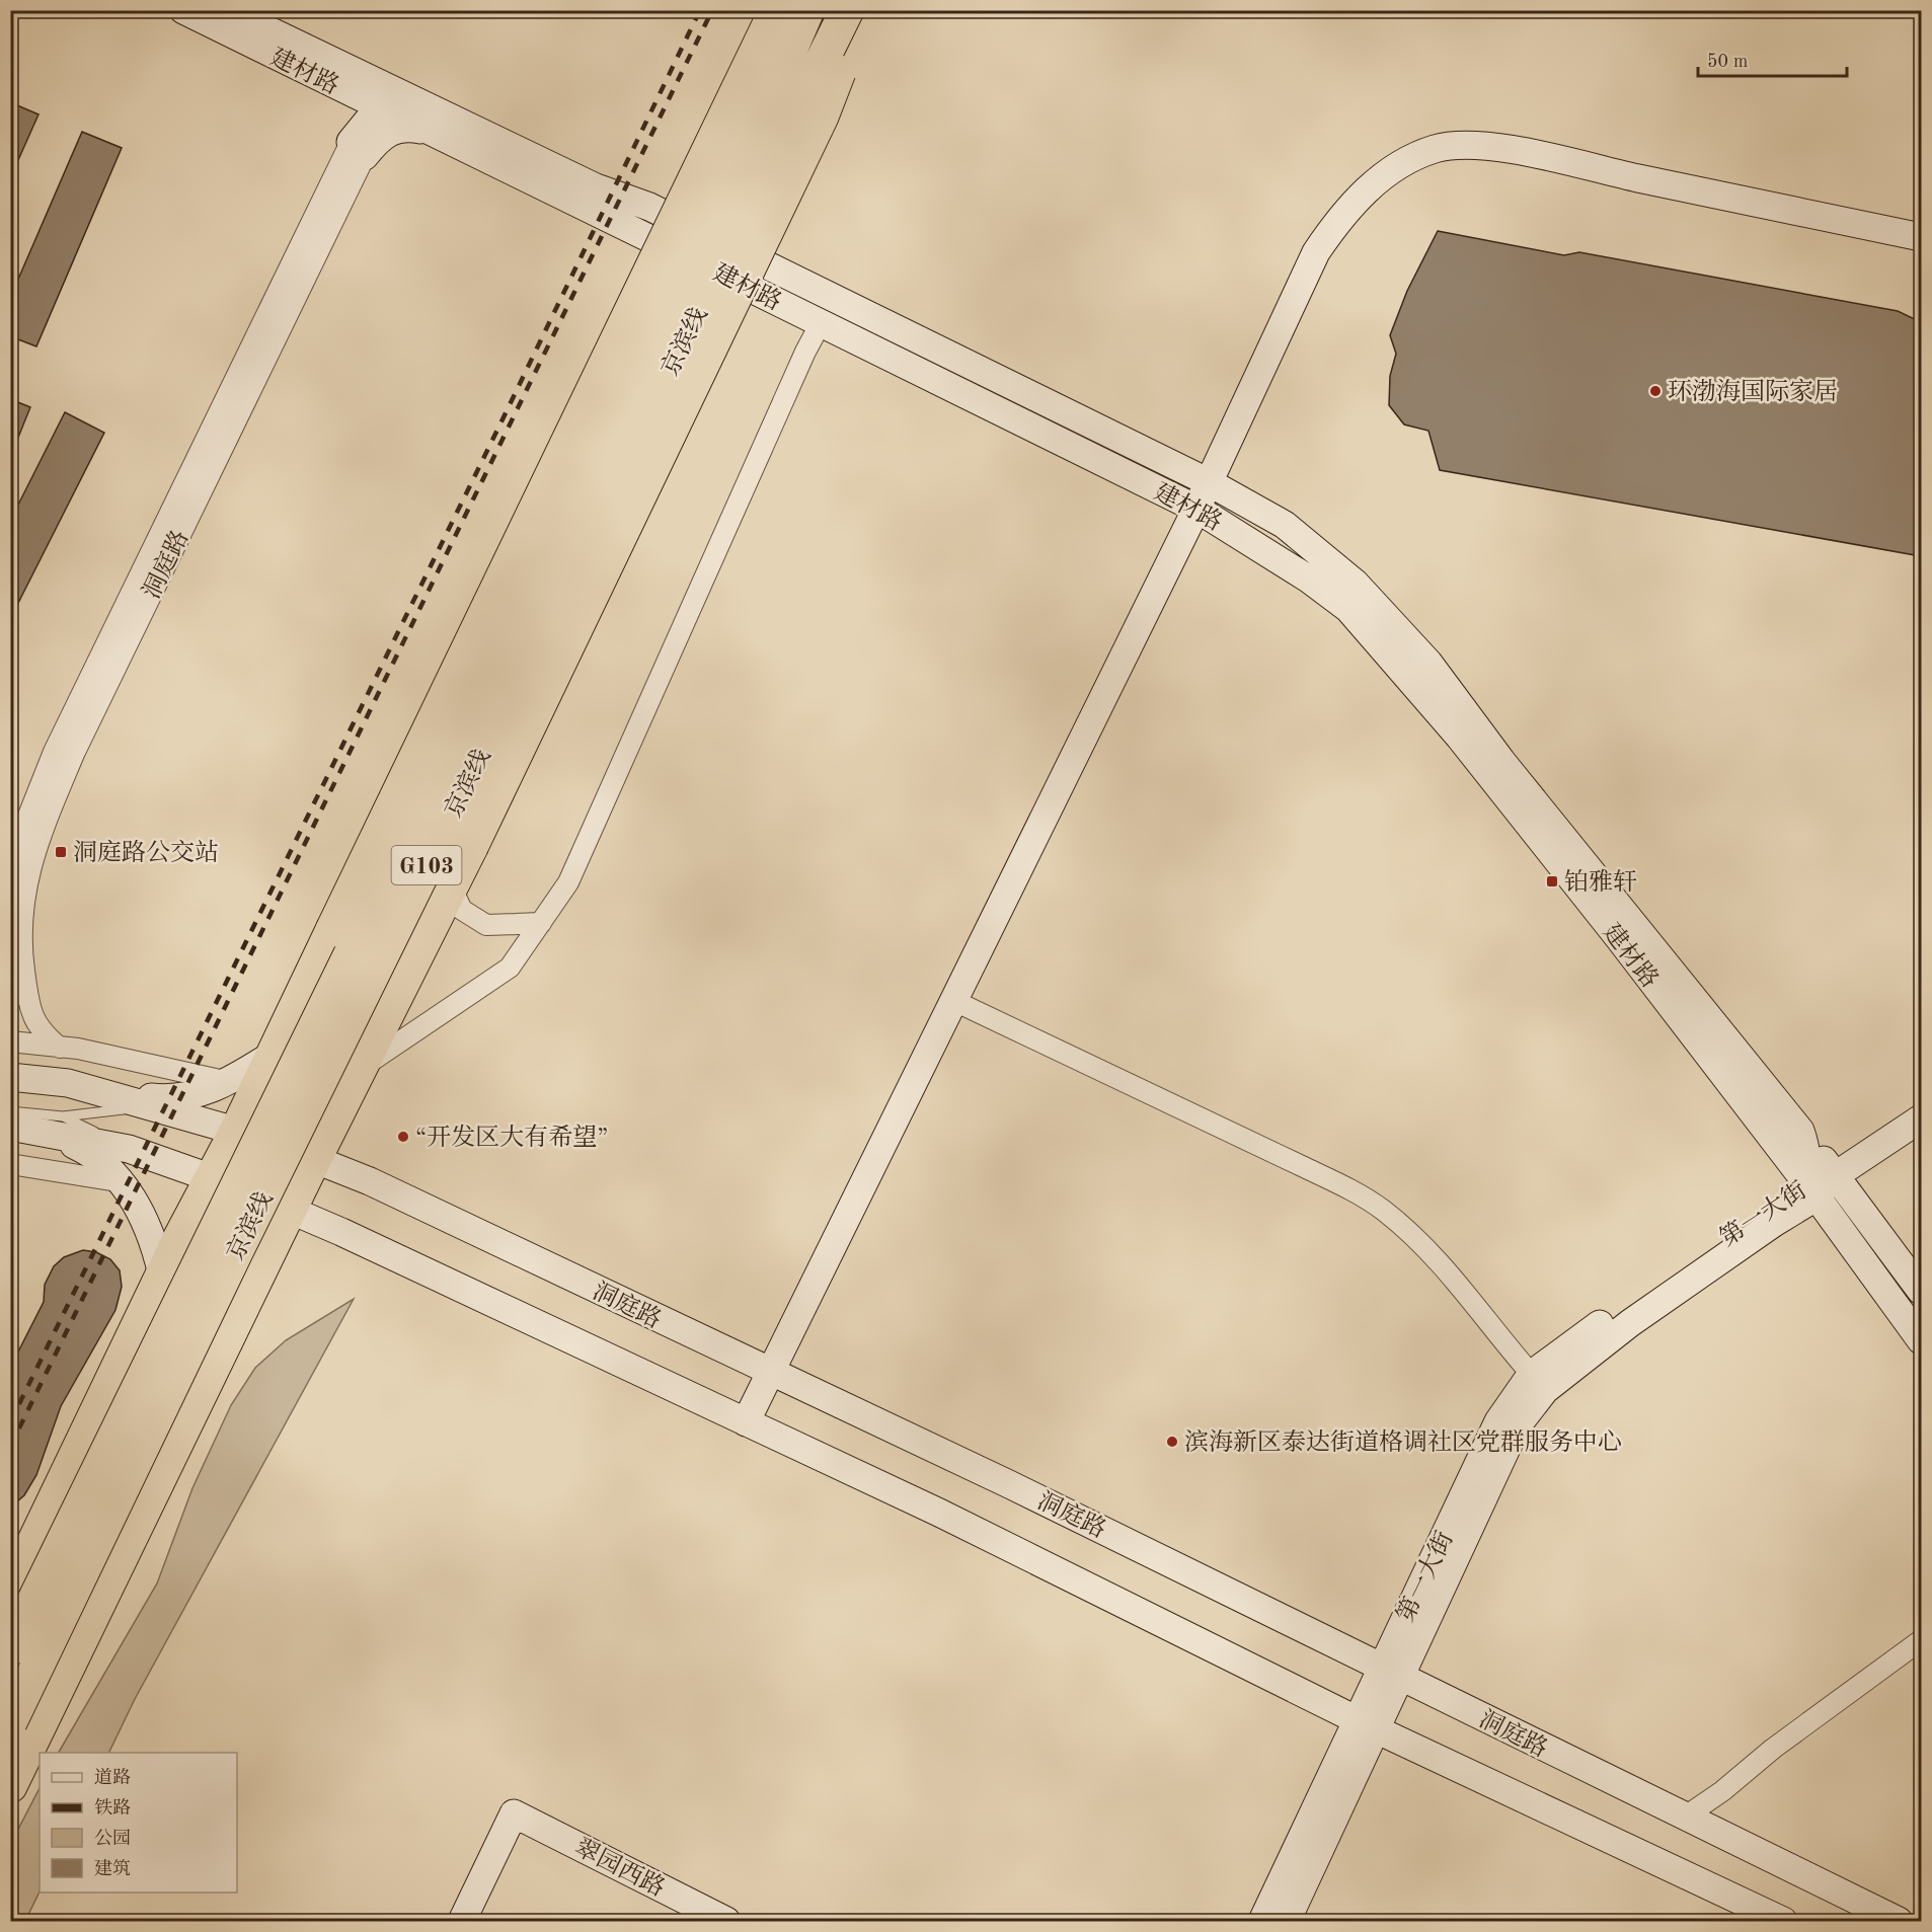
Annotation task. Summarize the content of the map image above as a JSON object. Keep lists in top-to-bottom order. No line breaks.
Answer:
{"streets":{"highway":["京滨线","G103"],"street":["建材路","洞庭路","第一大街","翠园西路"]},"crossings":[["建材路","第一大街"],["洞庭路","第一大街"]],"places":{"other":["环渤海国际家居","“开发区大有希望”","滨海新区泰达街道格调社区党群服务中心"],"transit":["洞庭路公交站","铂雅轩"]},"legend":["道路","铁路","公园","建筑"],"scale_bar":"50 m"}
